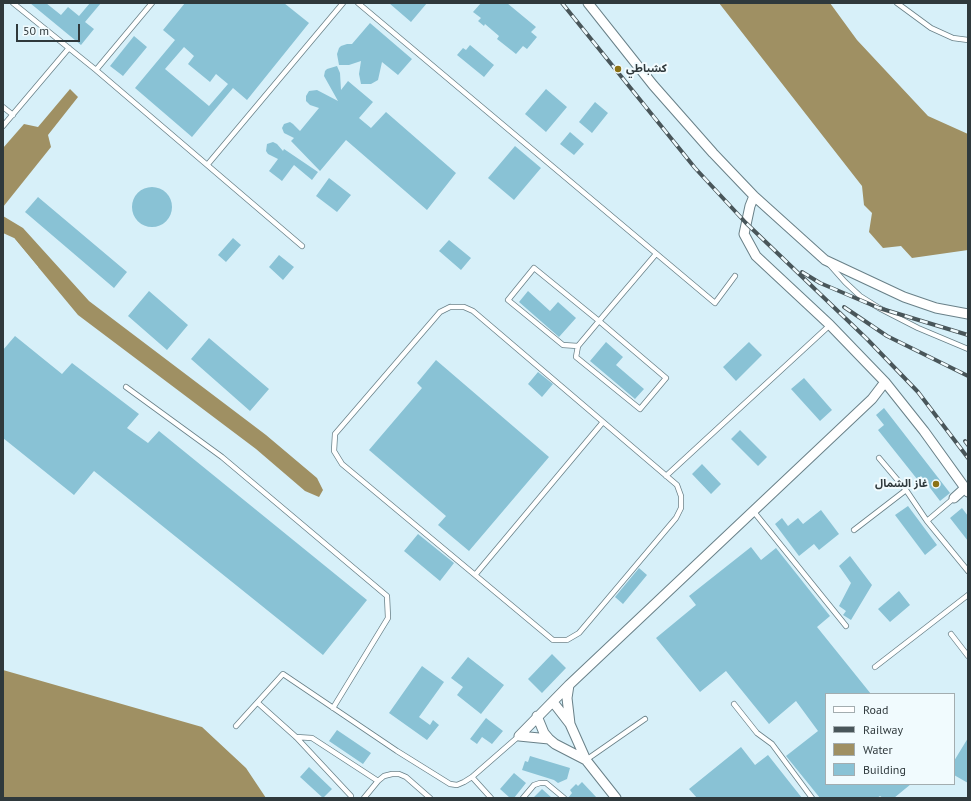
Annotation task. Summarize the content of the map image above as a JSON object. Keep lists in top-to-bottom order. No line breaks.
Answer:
{"places":["كشباطي","غاز الشمال"],"legend":["Road","Railway","Water","Building"],"scale_bar":"50 m"}
